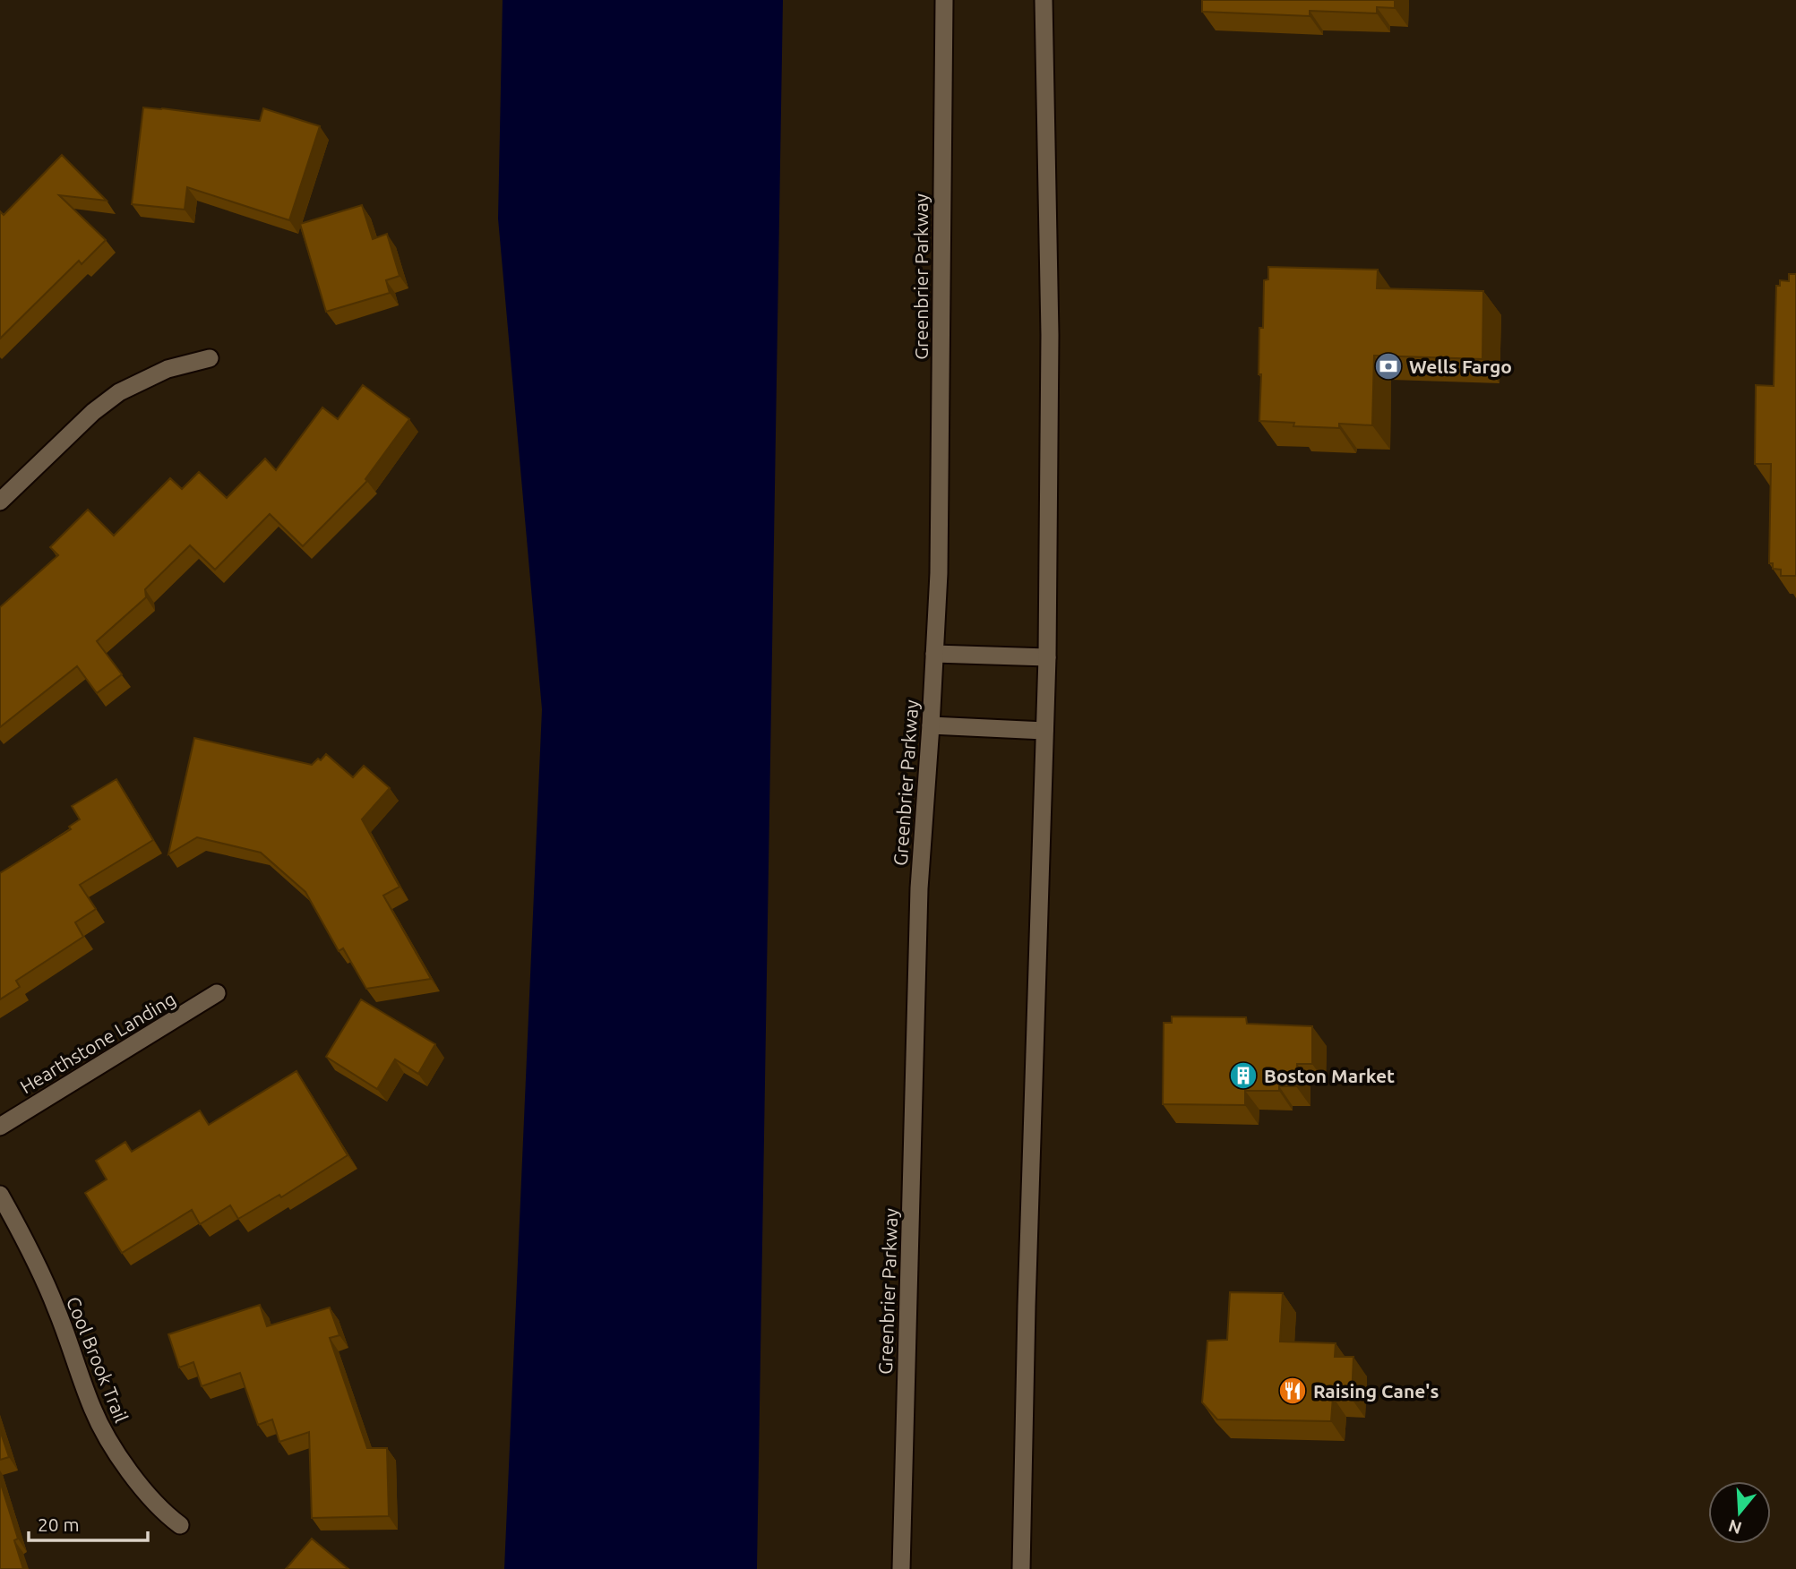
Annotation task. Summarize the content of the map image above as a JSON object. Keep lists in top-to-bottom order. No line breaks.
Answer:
{"streets":{"main road":["Greenbrier Parkway","Hearthstone Landing","Cool Brook Trail"]},"places":{"bank":["Wells Fargo"],"building":["Boston Market"],"restaurant":["Raising Cane's"]},"scale_bar":"20 m","north":"bottom"}
